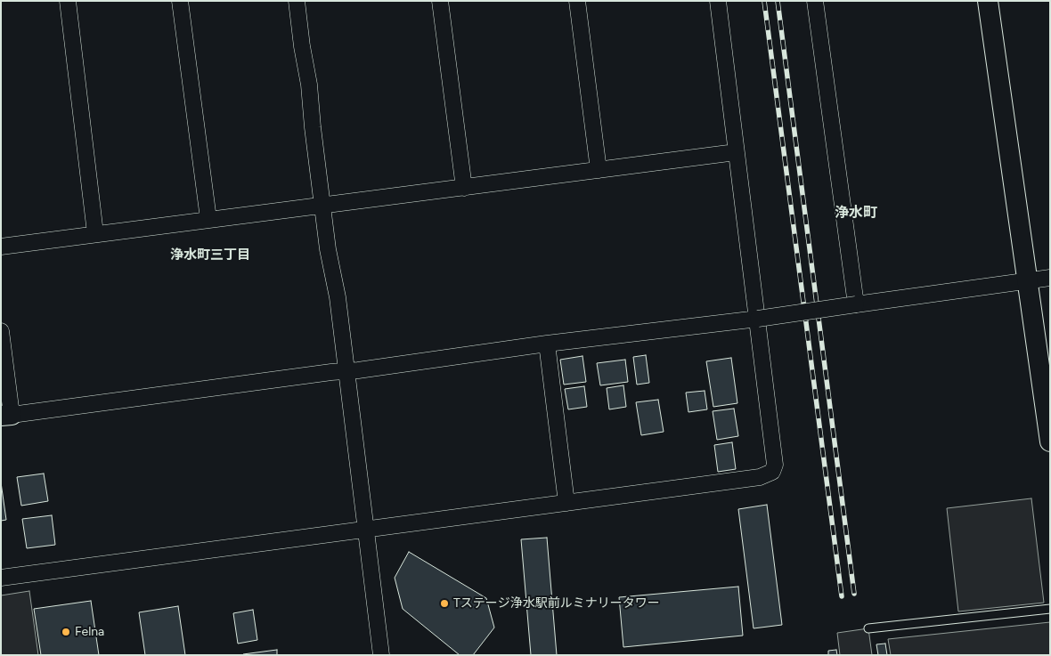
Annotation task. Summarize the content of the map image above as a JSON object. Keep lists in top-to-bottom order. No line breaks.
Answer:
{"districts":["浄水町","浄水町三丁目"],"places":["Tステージ浄水駅前ルミナリータワー","Felna"]}
